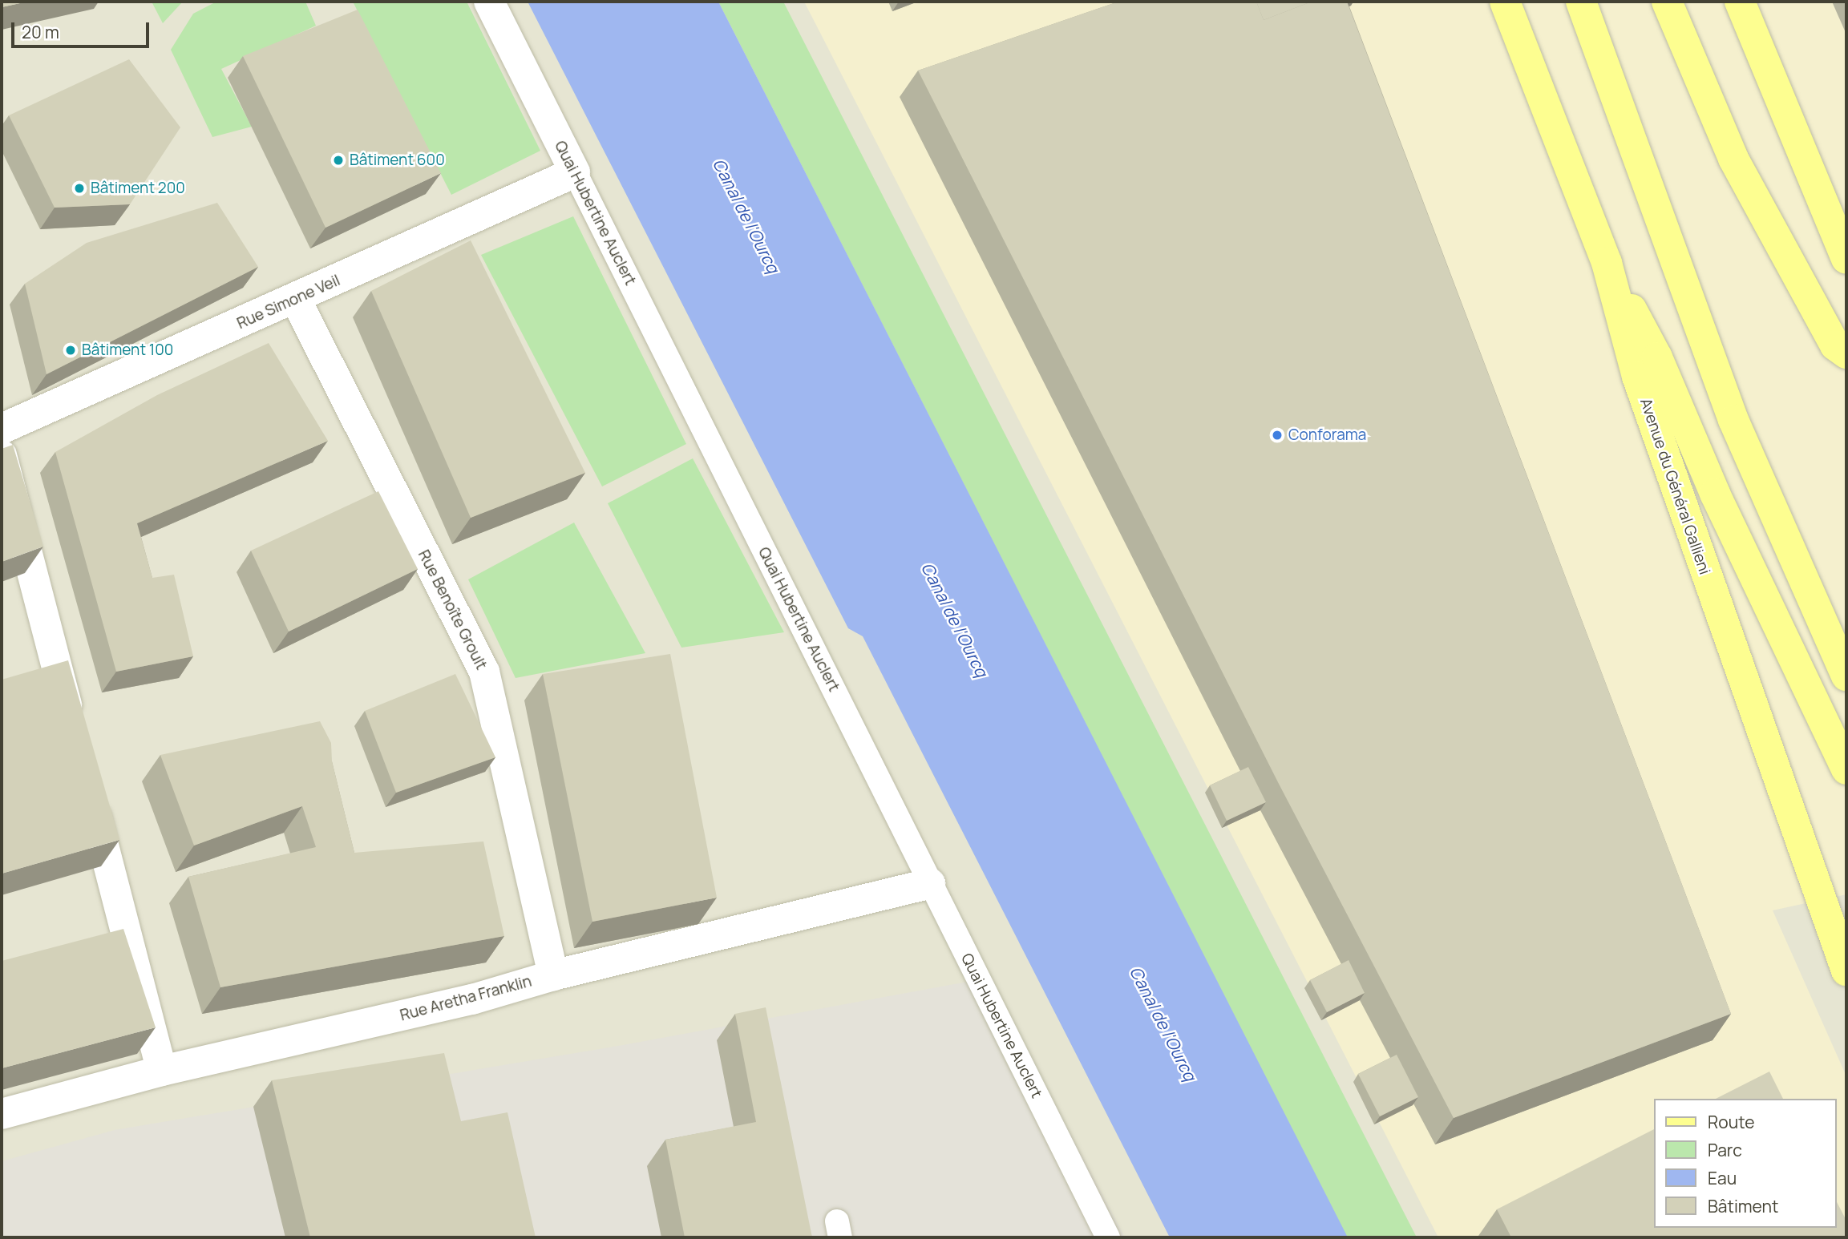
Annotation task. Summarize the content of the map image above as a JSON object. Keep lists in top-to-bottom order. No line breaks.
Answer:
{"streets":{"main road":["Avenue du Général Gallieni"],"street":["Quai Hubertine Auclert","Rue Simone Veil","Rue Benoîte Groult","Rue Aretha Franklin"]},"crossings":[["Quai Hubertine Auclert","Rue Simone Veil"],["Quai Hubertine Auclert","Rue Aretha Franklin"],["Rue Simone Veil","Rue Benoîte Groult"],["Rue Benoîte Groult","Rue Aretha Franklin"]],"water":["Canal de l'Ourcq"],"places":["Bâtiment 600","Bâtiment 200","Bâtiment 100","Conforama"],"legend":["Route","Parc","Eau","Bâtiment"],"scale_bar":"20 m"}
